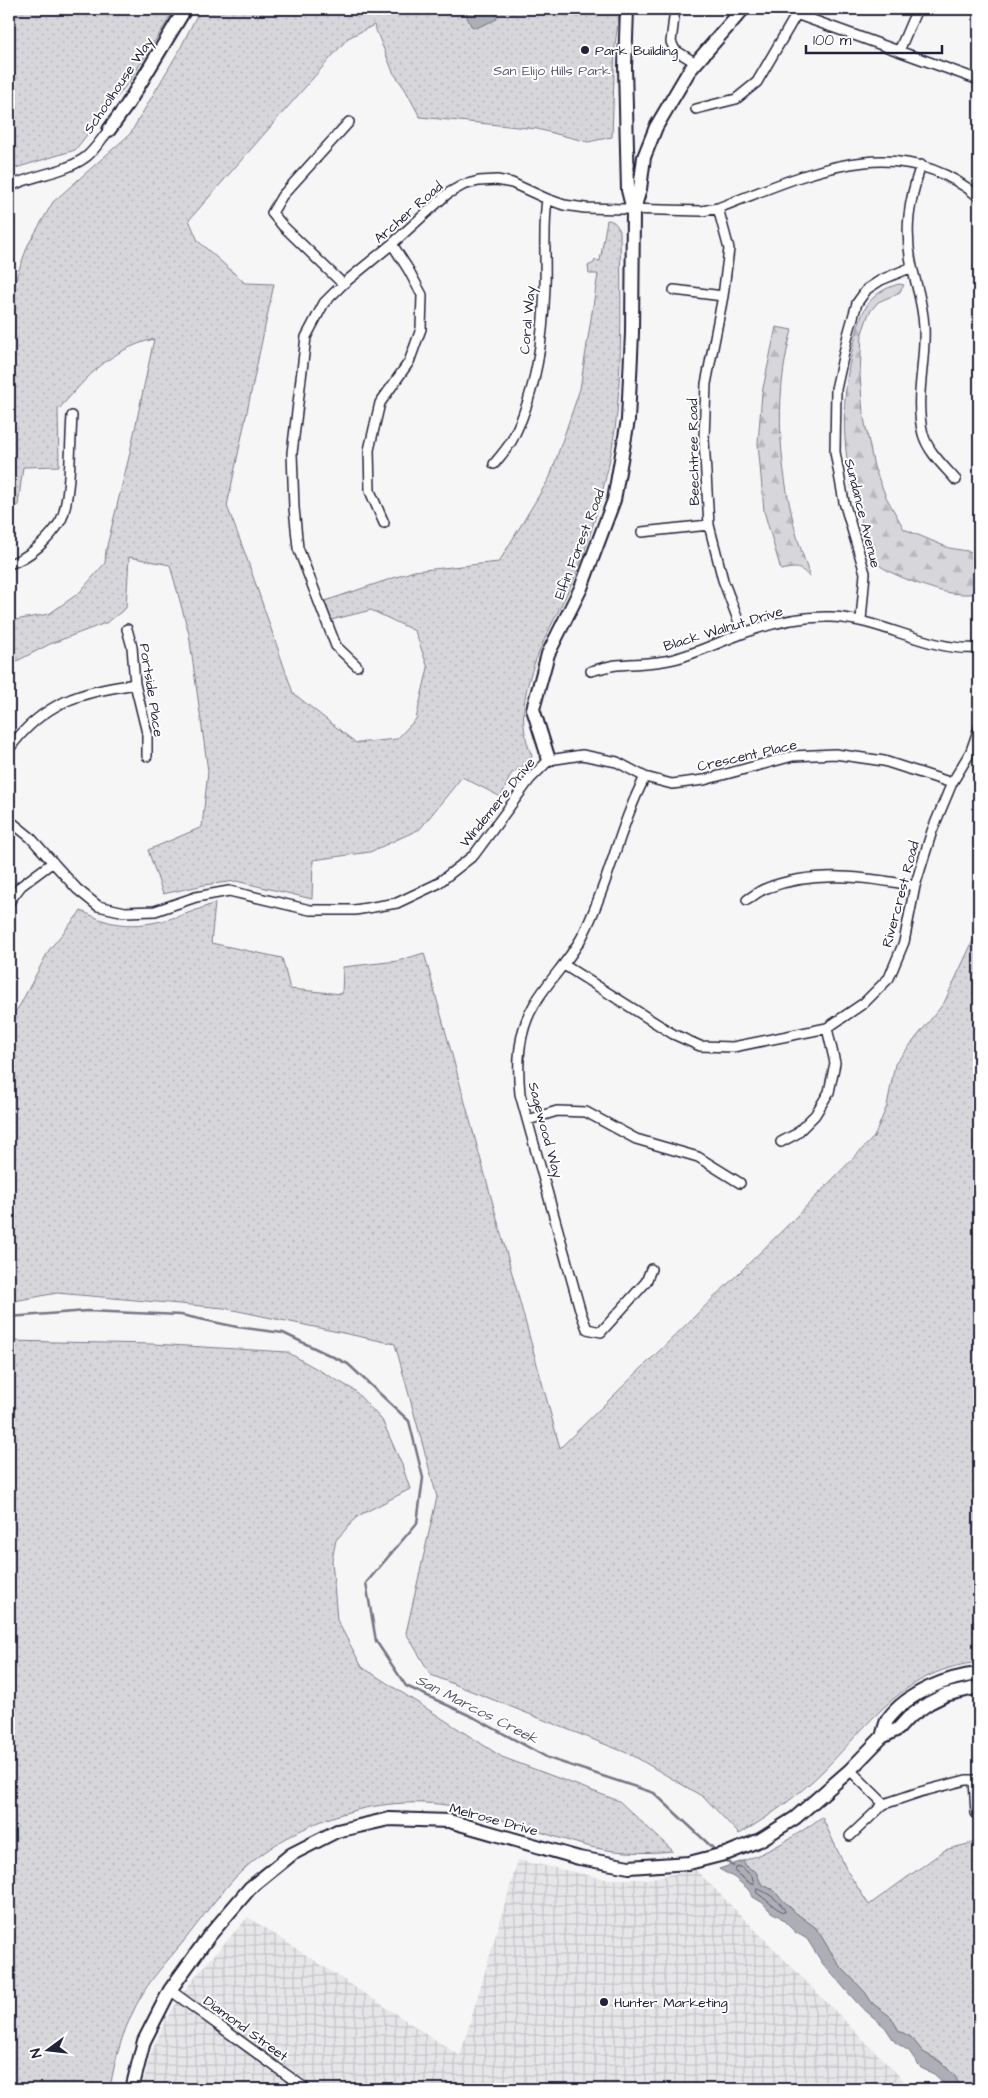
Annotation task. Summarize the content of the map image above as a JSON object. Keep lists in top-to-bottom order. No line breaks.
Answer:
{"streets":{"main road":["Schoolhouse Way","Elfin Forest Road","Melrose Drive"],"street":["Archer Road","Coral Way","Beechtree Road","Sundance Avenue","Black Walnut Drive","Portside Place","Crescent Place","Windemere Drive","Rivercrest Road","Sagewood Way","Diamond Street"]},"crossings":[["Archer Road","Coral Way"],["Archer Road","Beechtree Road"],["Archer Road","Elfin Forest Road"],["Beechtree Road","Black Walnut Drive"],["Sundance Avenue","Black Walnut Drive"],["Elfin Forest Road","Crescent Place"],["Elfin Forest Road","Windemere Drive"],["Crescent Place","Windemere Drive"],["Crescent Place","Rivercrest Road"],["Crescent Place","Sagewood Way"],["Rivercrest Road","Sagewood Way"],["Melrose Drive","Diamond Street"]],"water":["San Marcos Creek"],"parks":["San Elijo Hills Park"],"places":["Park Building","Hunter Marketing"],"scale_bar":"100 m","north":"left"}
